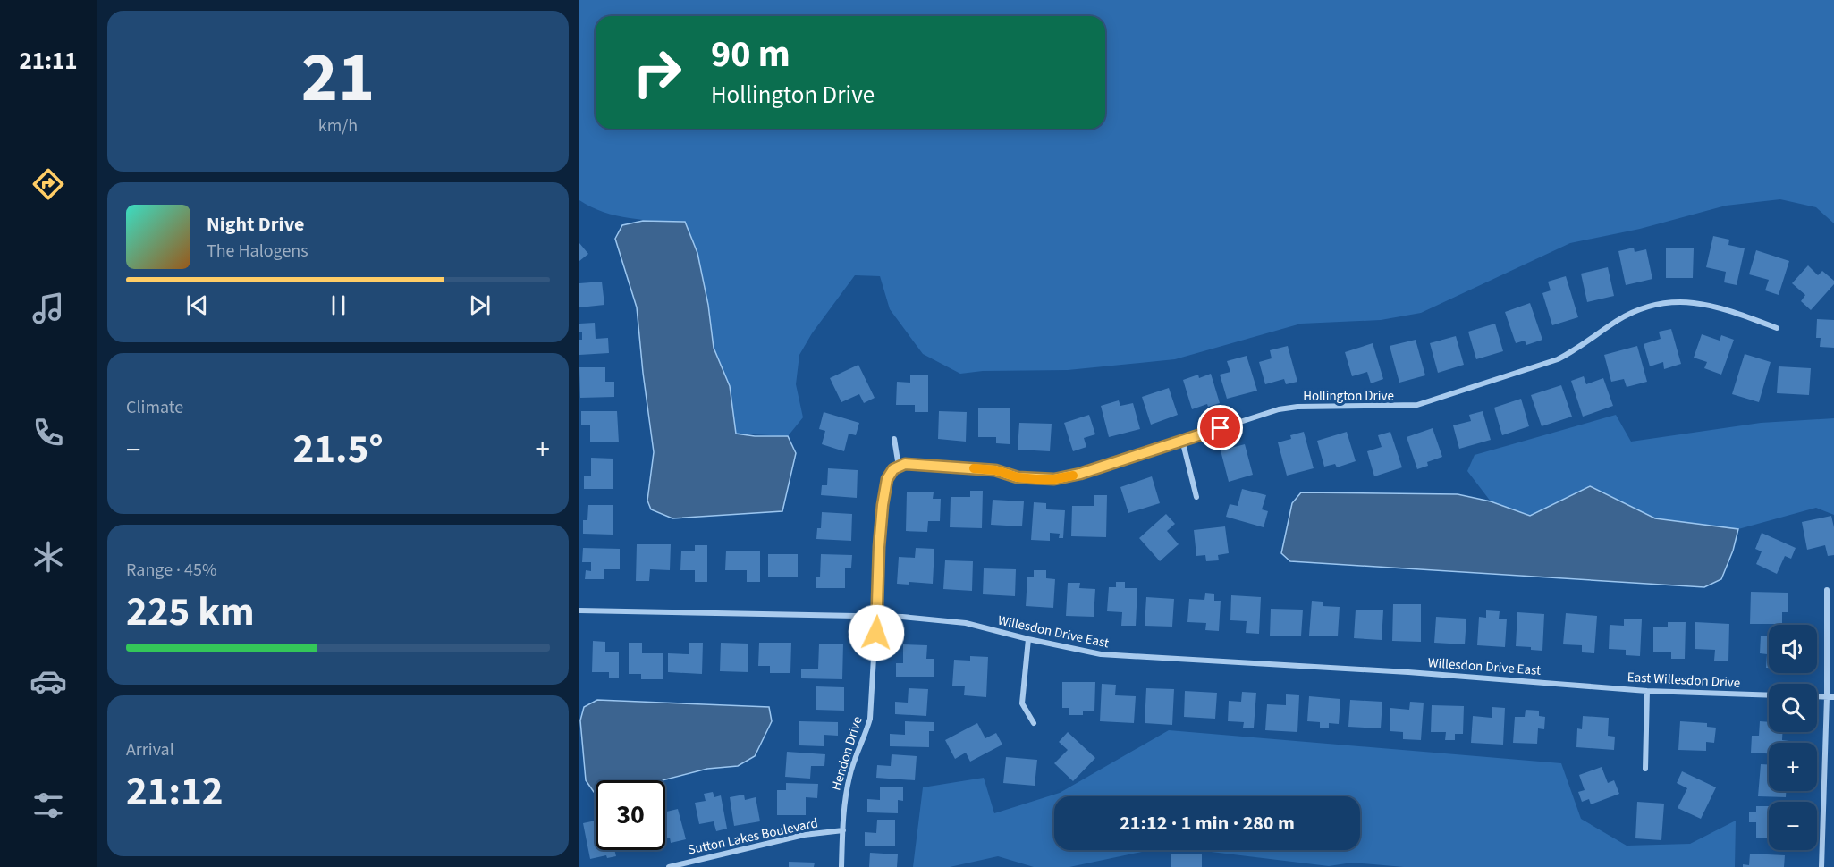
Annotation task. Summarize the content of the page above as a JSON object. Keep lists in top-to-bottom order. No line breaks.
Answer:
{"streets":{"street":["Hollington Drive","Willesdon Drive East","East Willesdon Drive","Hendon Drive","Sutton Lakes Boulevard"]},"crossings":[["Hollington Drive","Hendon Drive"],["Willesdon Drive East","East Willesdon Drive"],["Willesdon Drive East","Hendon Drive"],["Hendon Drive","Sutton Lakes Boulevard"]],"page":{"tabs":"21:11","tile":[["21","km/h"],"Climate",["Range · 45%","225 km"],["Arrival","21:12"]],"turn":["90 m","Hollington Drive"],"song":["Night Drive","The Halogens"],"heat":["−","21.5°","+"],"map_buttons":["+","−"],"limit":"30","trip":"21:12 · 1 min · 280 m"}}
